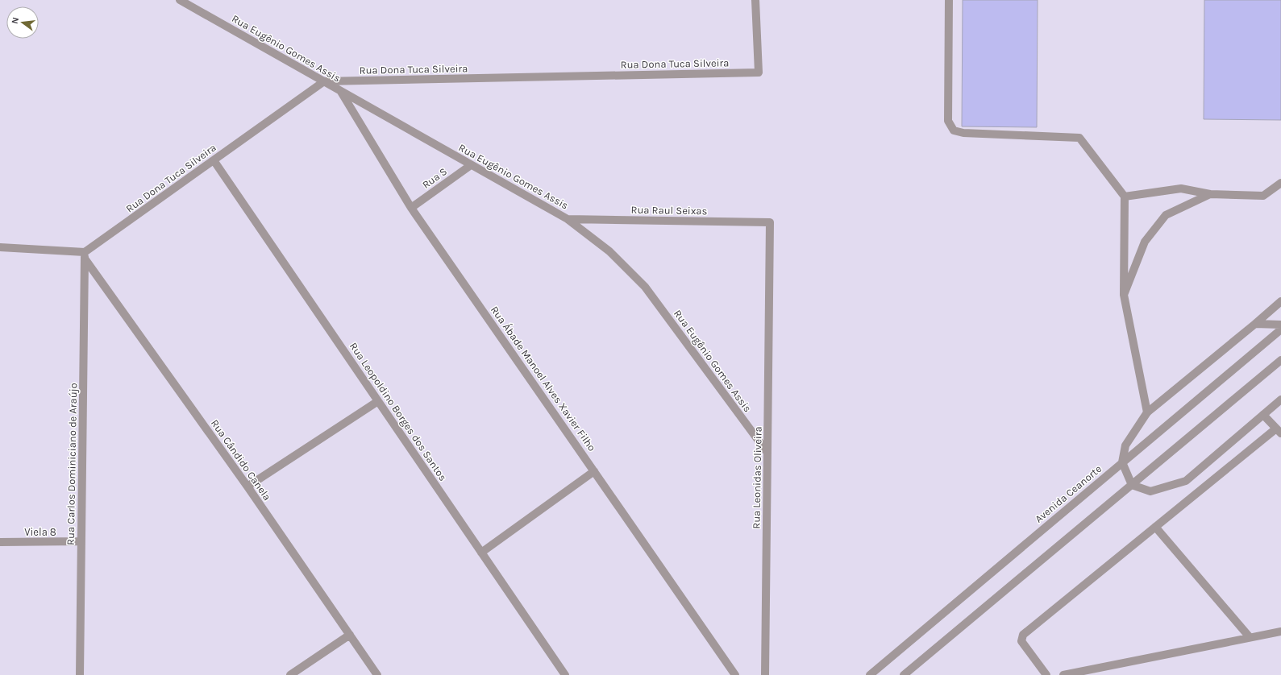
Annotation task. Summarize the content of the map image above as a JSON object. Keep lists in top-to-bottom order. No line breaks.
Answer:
{"streets":{"street":["Rua Eugênio Gomes Assis","Rua Dona Tuca Silveira","Rua S","Rua Raul Seixas","Rua Ábade Manoel Alves Xavier Filho","Rua Leopoldino Borges dos Santos","Rua Cândido Canela","Rua Carlos Dominiciano de Araújo","Rua Leonidas Oliveira","Avenida Ceanorte","Viela 8"]},"crossings":[["Rua Eugênio Gomes Assis","Rua Dona Tuca Silveira"],["Rua Eugênio Gomes Assis","Rua S"],["Rua Eugênio Gomes Assis","Rua Raul Seixas"],["Rua Eugênio Gomes Assis","Rua Ábade Manoel Alves Xavier Filho"],["Rua Eugênio Gomes Assis","Rua Leonidas Oliveira"],["Rua Dona Tuca Silveira","Rua Leopoldino Borges dos Santos"],["Rua Dona Tuca Silveira","Rua Cândido Canela"],["Rua Dona Tuca Silveira","Rua Carlos Dominiciano de Araújo"],["Rua S","Rua Ábade Manoel Alves Xavier Filho"],["Rua Raul Seixas","Rua Leonidas Oliveira"],["Rua Cândido Canela","Rua Carlos Dominiciano de Araújo"],["Rua Carlos Dominiciano de Araújo","Viela 8"]],"north":"left"}
